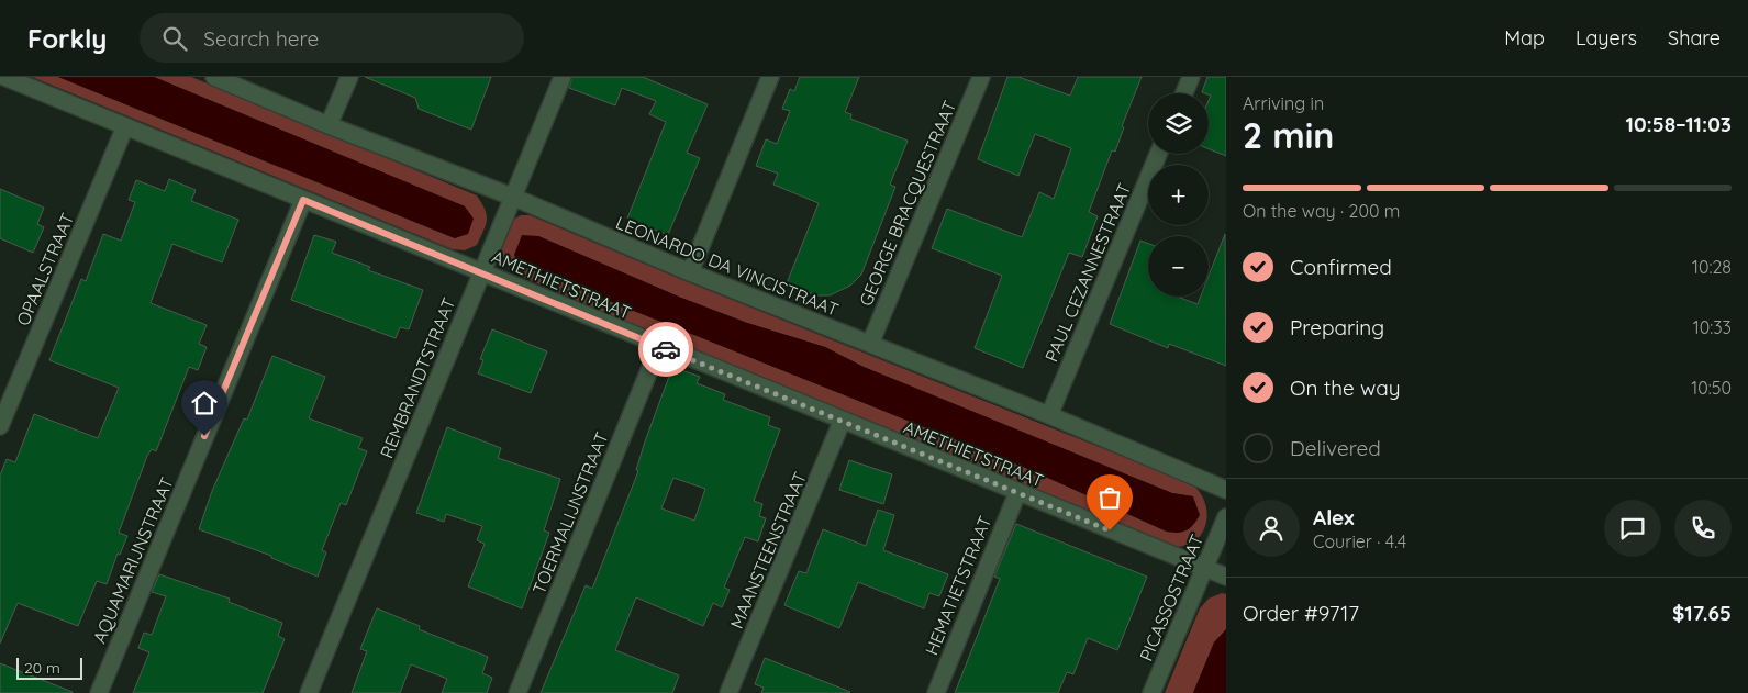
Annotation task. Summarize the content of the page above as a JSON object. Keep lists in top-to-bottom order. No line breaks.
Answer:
{"streets":{"street":["GEORGE BRACQUESTRAAT","LEONARDO DA VINCISTRAAT","OPAALSTRAAT","PAUL CEZANNESTRAAT","AMETHIETSTRAAT","REMBRANDTSTRAAT","TOERMALIJNSTRAAT","MAANSTEENSTRAAT","AQUAMARIJNSTRAAT","HEMATIETSTRAAT","PICASSOSTRAAT"]},"crossings":[["GEORGE BRACQUESTRAAT","LEONARDO DA VINCISTRAAT"],["LEONARDO DA VINCISTRAAT","PAUL CEZANNESTRAAT"],["LEONARDO DA VINCISTRAAT","REMBRANDTSTRAAT"],["OPAALSTRAAT","AMETHIETSTRAAT"],["AMETHIETSTRAAT","REMBRANDTSTRAAT"],["AMETHIETSTRAAT","TOERMALIJNSTRAAT"],["AMETHIETSTRAAT","MAANSTEENSTRAAT"],["AMETHIETSTRAAT","AQUAMARIJNSTRAAT"],["AMETHIETSTRAAT","HEMATIETSTRAAT"],["AMETHIETSTRAAT","PICASSOSTRAAT"]],"scale_bar":"20 m","page":{"header":"Forkly","search":"Search here","nav":["Map","Layers","Share"],"heading":["2 min","Arriving in","10:58–11:03"],"panel":["Alex","Courier · 4.4","Order #9717","$17.65"],"map_buttons":["+","−"],"bar":"On the way · 200 m","list":[["Confirmed","10:28"],["Preparing","10:33"],["On the way","10:50"],"Delivered"],"scale":"20 m"}}
